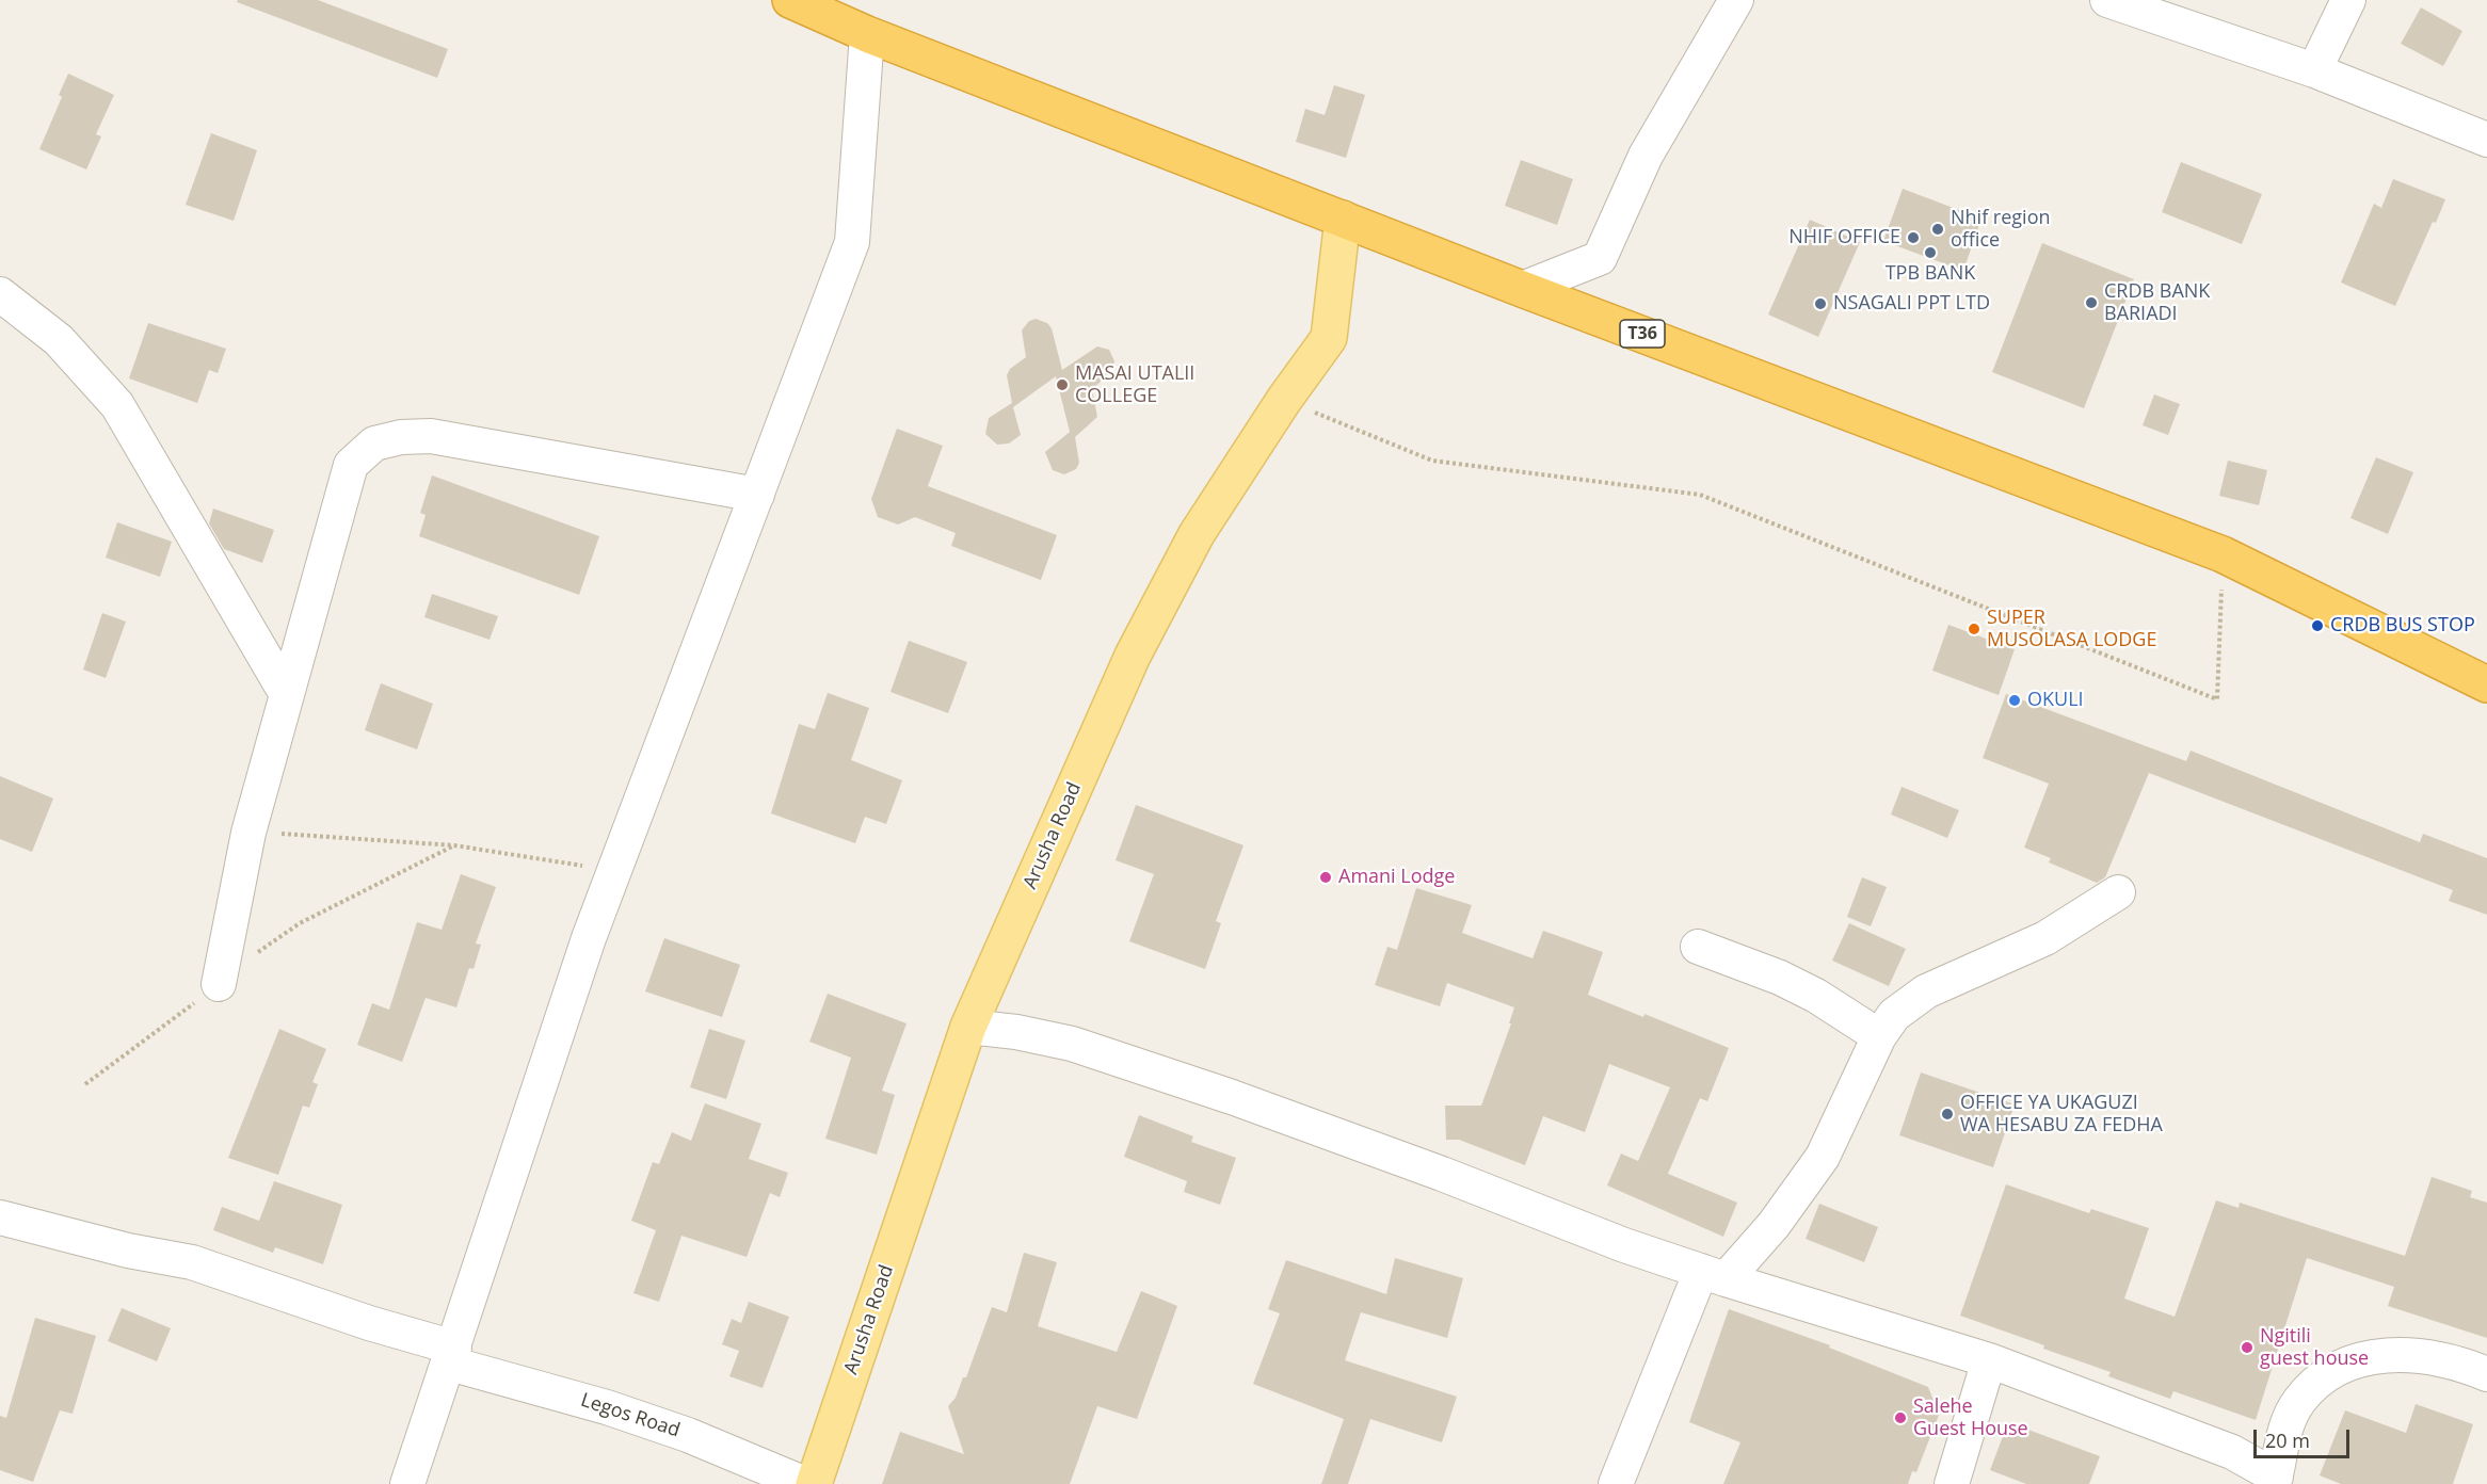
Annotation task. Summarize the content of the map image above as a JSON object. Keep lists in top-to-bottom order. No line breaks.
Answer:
{"streets":{"highway":["T36"],"main road":["Arusha Road"],"street":["Legos Road"]},"crossings":[["T36","Arusha Road"]],"places":["Nhif region office","NHIF OFFICE","TPB BANK","CRDB BANK BARIADI","NSAGALI PPT LTD","MASAI UTALII COLLEGE","CRDB BUS STOP","SUPER MUSOLASA LODGE","OKULI","Amani Lodge","OFFICE YA UKAGUZI WA HESABU ZA FEDHA","Ngitili guest house","Salehe Guest House"],"scale_bar":"20 m"}
